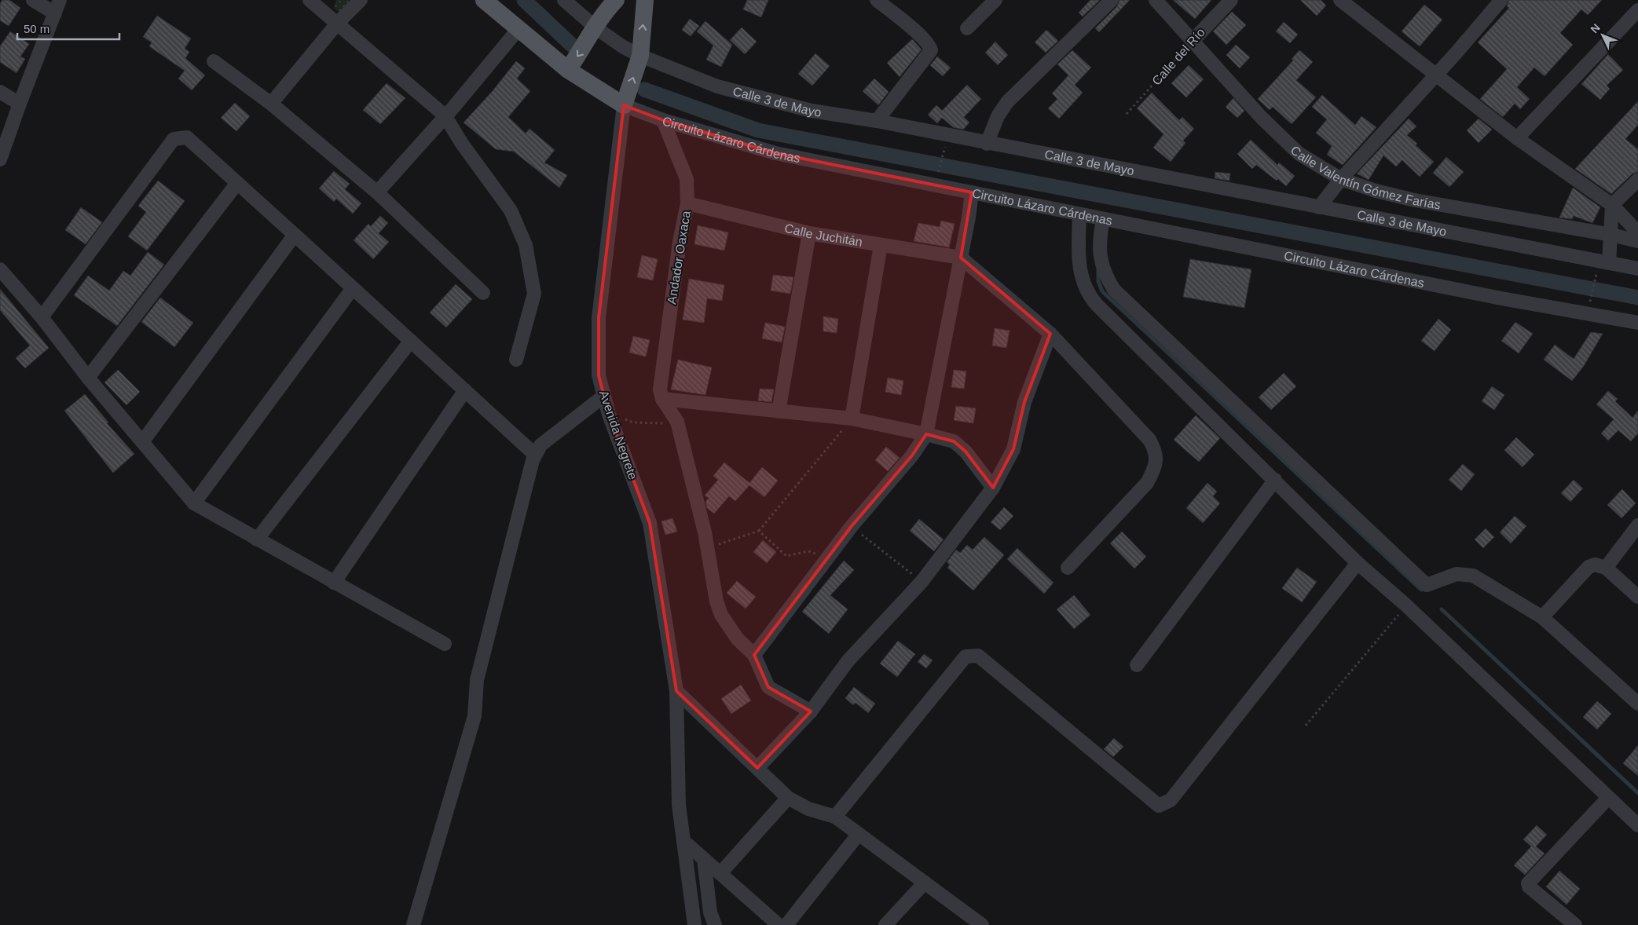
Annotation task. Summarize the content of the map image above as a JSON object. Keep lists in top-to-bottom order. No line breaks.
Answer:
{"streets":{"main road":["Circuito Lázaro Cárdenas"],"street":["Calle del Río","Calle 3 de Mayo","Calle Valentín Gómez Farías","Calle Juchitán","Andador Oaxaca","Avenida Negrete"]},"crossings":[["Calle del Río","Calle Valentín Gómez Farías"],["Circuito Lázaro Cárdenas","Andador Oaxaca"],["Circuito Lázaro Cárdenas","Avenida Negrete"],["Calle Juchitán","Andador Oaxaca"]],"scale_bar":"50 m","north":"top left"}
